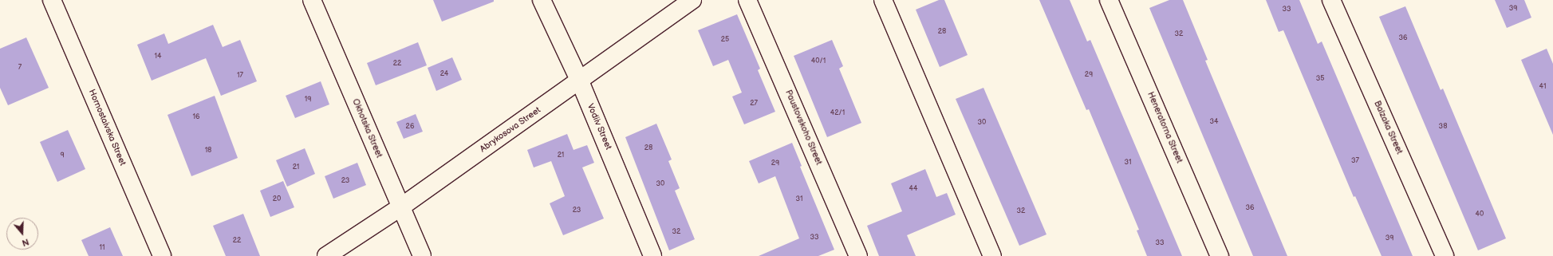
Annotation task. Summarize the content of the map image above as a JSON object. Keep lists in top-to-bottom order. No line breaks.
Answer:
{"streets":{"street":["Vodiiv Street","Hornostaivska Street","Paustovskoho Street","Heneratorna Street","Balzaka Street","Okhotska Street","Abrykosova Street"]},"crossings":[["Vodiiv Street","Abrykosova Street"],["Okhotska Street","Abrykosova Street"]],"house_numbers":["39","33","28","32","36","25","14","40/1","22","7","24","29","17","35","41","19","27","42/1","16","34","30","26","38","28","18","9","21","37","31","29","21","23","30","44","20","31","36","23","32","40","32","33","39","22","33","11"],"north":"bottom"}
